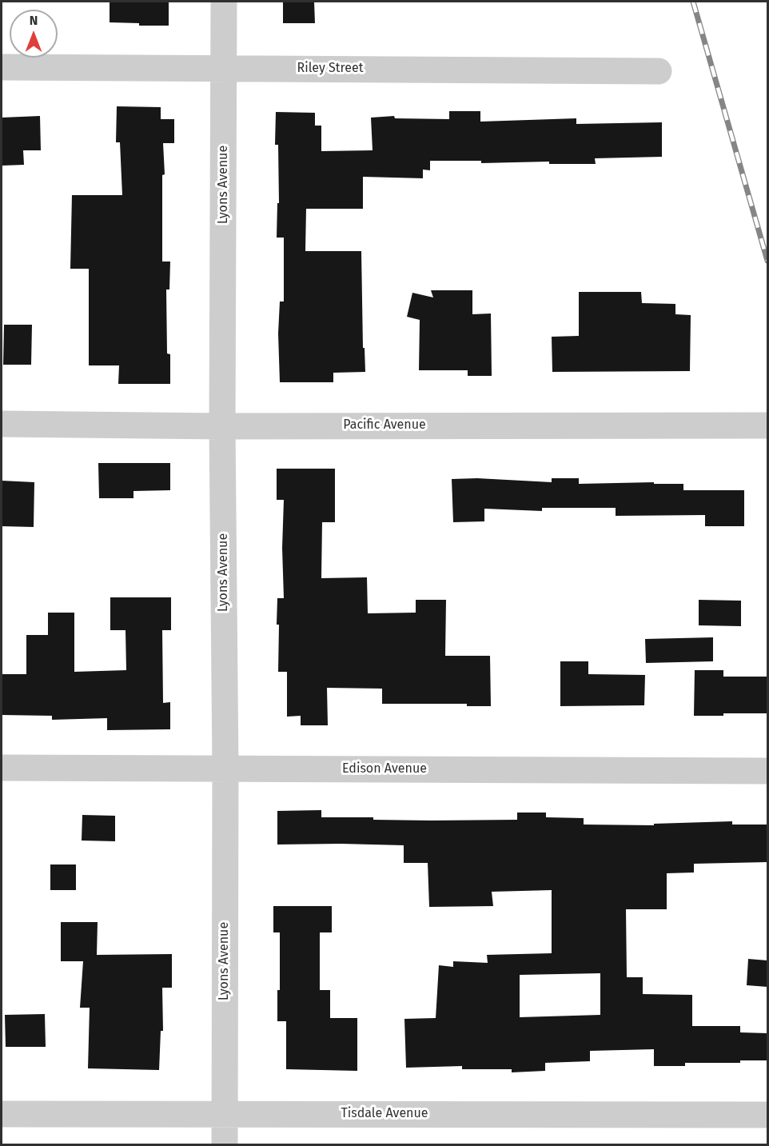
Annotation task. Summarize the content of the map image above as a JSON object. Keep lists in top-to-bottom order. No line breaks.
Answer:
{"streets":{"street":["Riley Street","Lyons Avenue","Pacific Avenue","Edison Avenue","Tisdale Avenue"]},"crossings":[["Riley Street","Lyons Avenue"],["Lyons Avenue","Pacific Avenue"],["Lyons Avenue","Edison Avenue"],["Lyons Avenue","Tisdale Avenue"]],"north":"top"}
